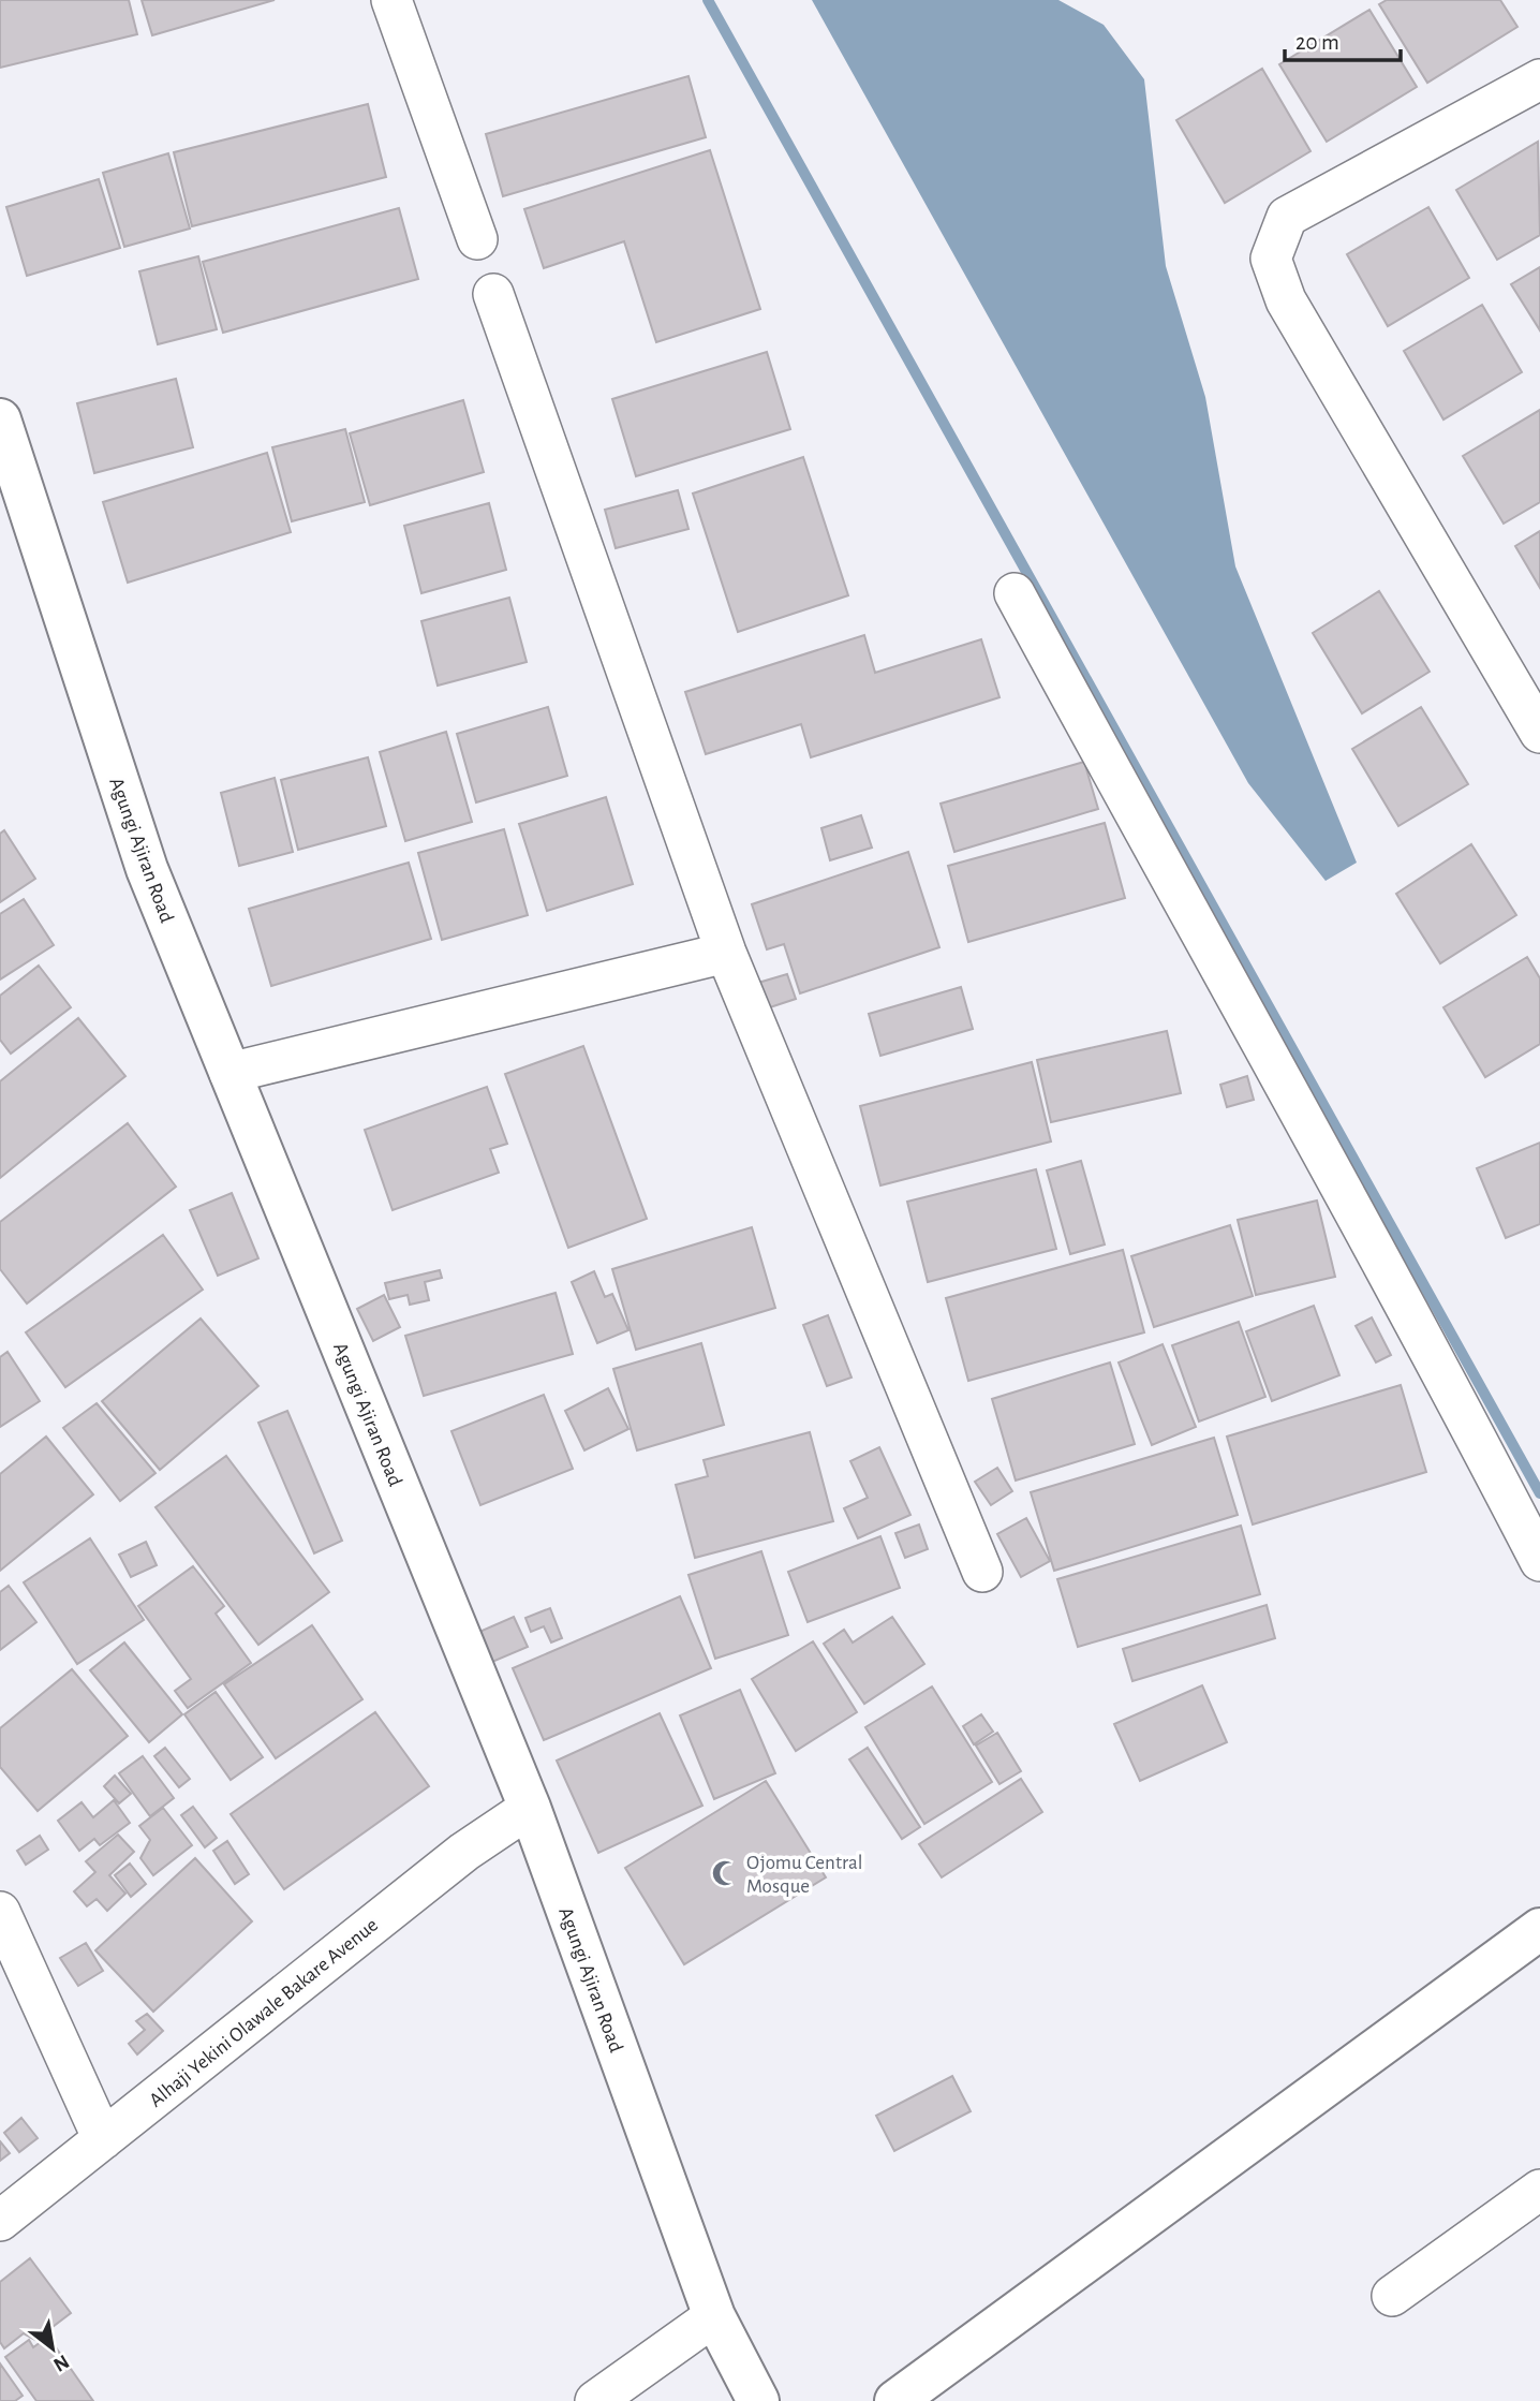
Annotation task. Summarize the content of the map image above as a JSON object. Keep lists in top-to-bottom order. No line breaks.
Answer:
{"streets":{"street":["Agungi Ajiran Road","Alhaji Yekini Olawale Bakare Avenue"]},"crossings":[["Agungi Ajiran Road","Alhaji Yekini Olawale Bakare Avenue"]],"places":{"mosque":["Ojomu Central Mosque"]},"scale_bar":"20 m","north":"bottom right"}
